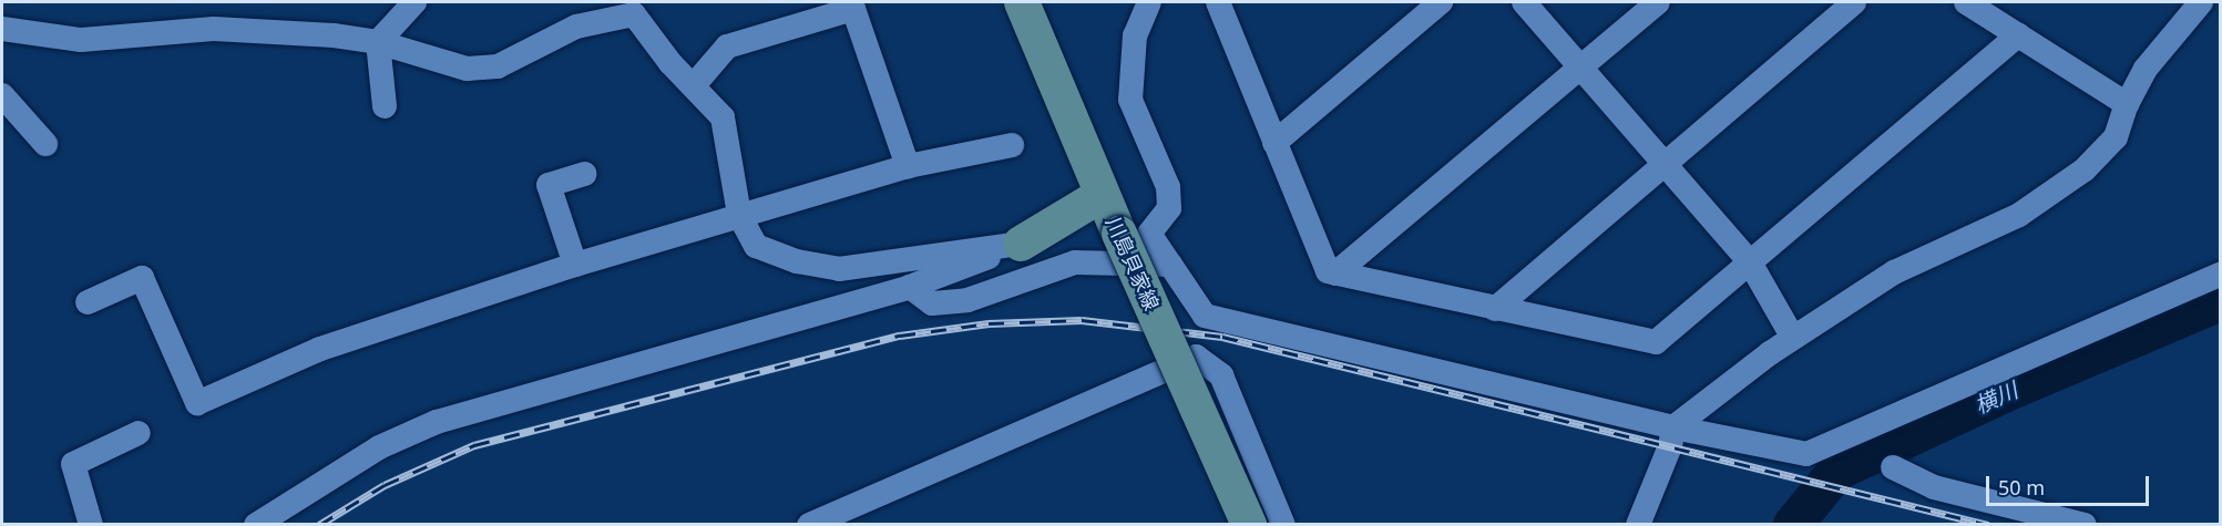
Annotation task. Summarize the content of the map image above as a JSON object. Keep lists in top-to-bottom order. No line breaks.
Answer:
{"streets":{"main road":["川島貝家線"]},"water":["横川"],"scale_bar":"50 m"}
